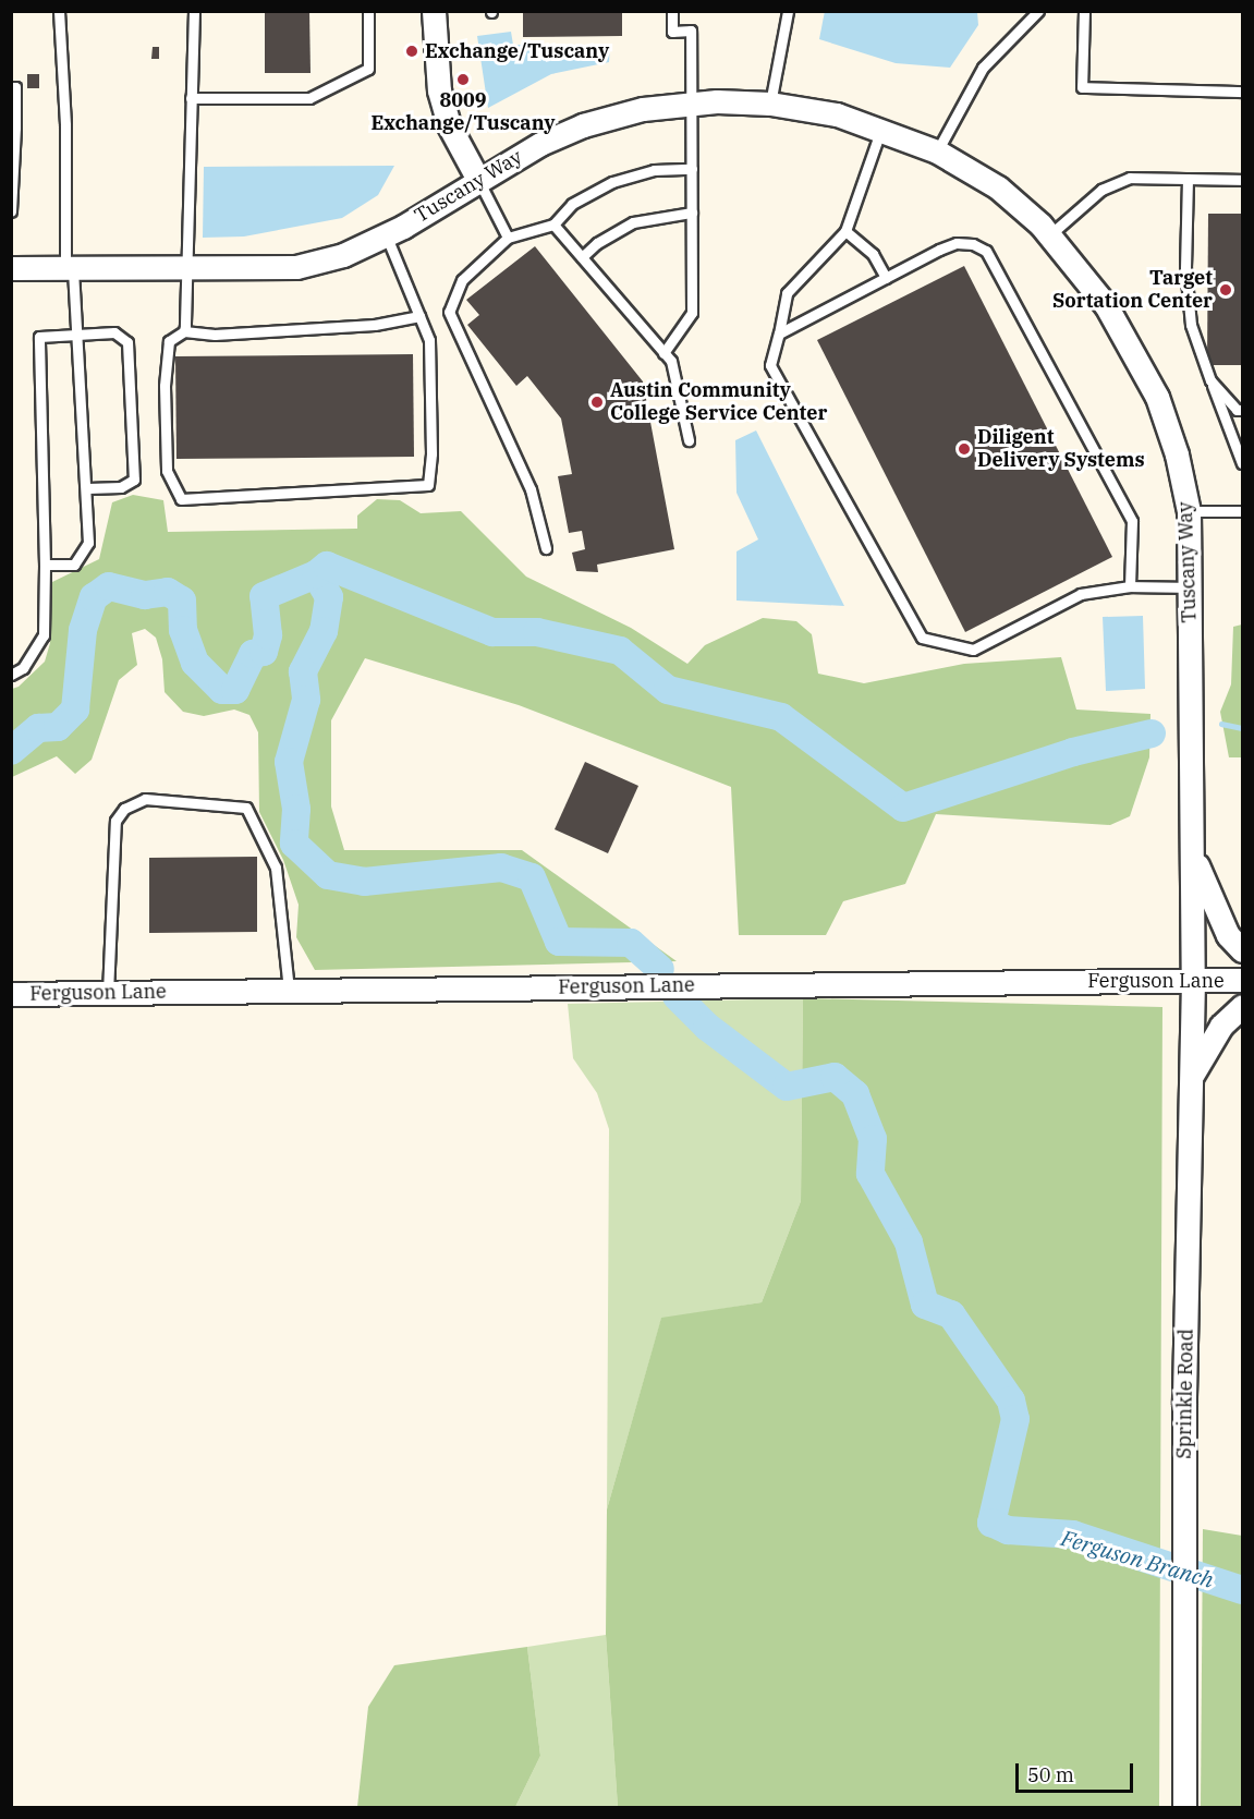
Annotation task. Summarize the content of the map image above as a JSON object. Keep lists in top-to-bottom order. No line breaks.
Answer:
{"streets":{"street":["Tuscany Way","Ferguson Lane","Sprinkle Road"]},"crossings":[["Tuscany Way","Ferguson Lane"],["Tuscany Way","Sprinkle Road"],["Ferguson Lane","Sprinkle Road"]],"water":["Ferguson Branch"],"places":["Exchange/Tuscany","8009 Exchange/Tuscany","Target Sortation Center","Austin Community College Service Center","Diligent Delivery Systems"],"scale_bar":"50 m"}
